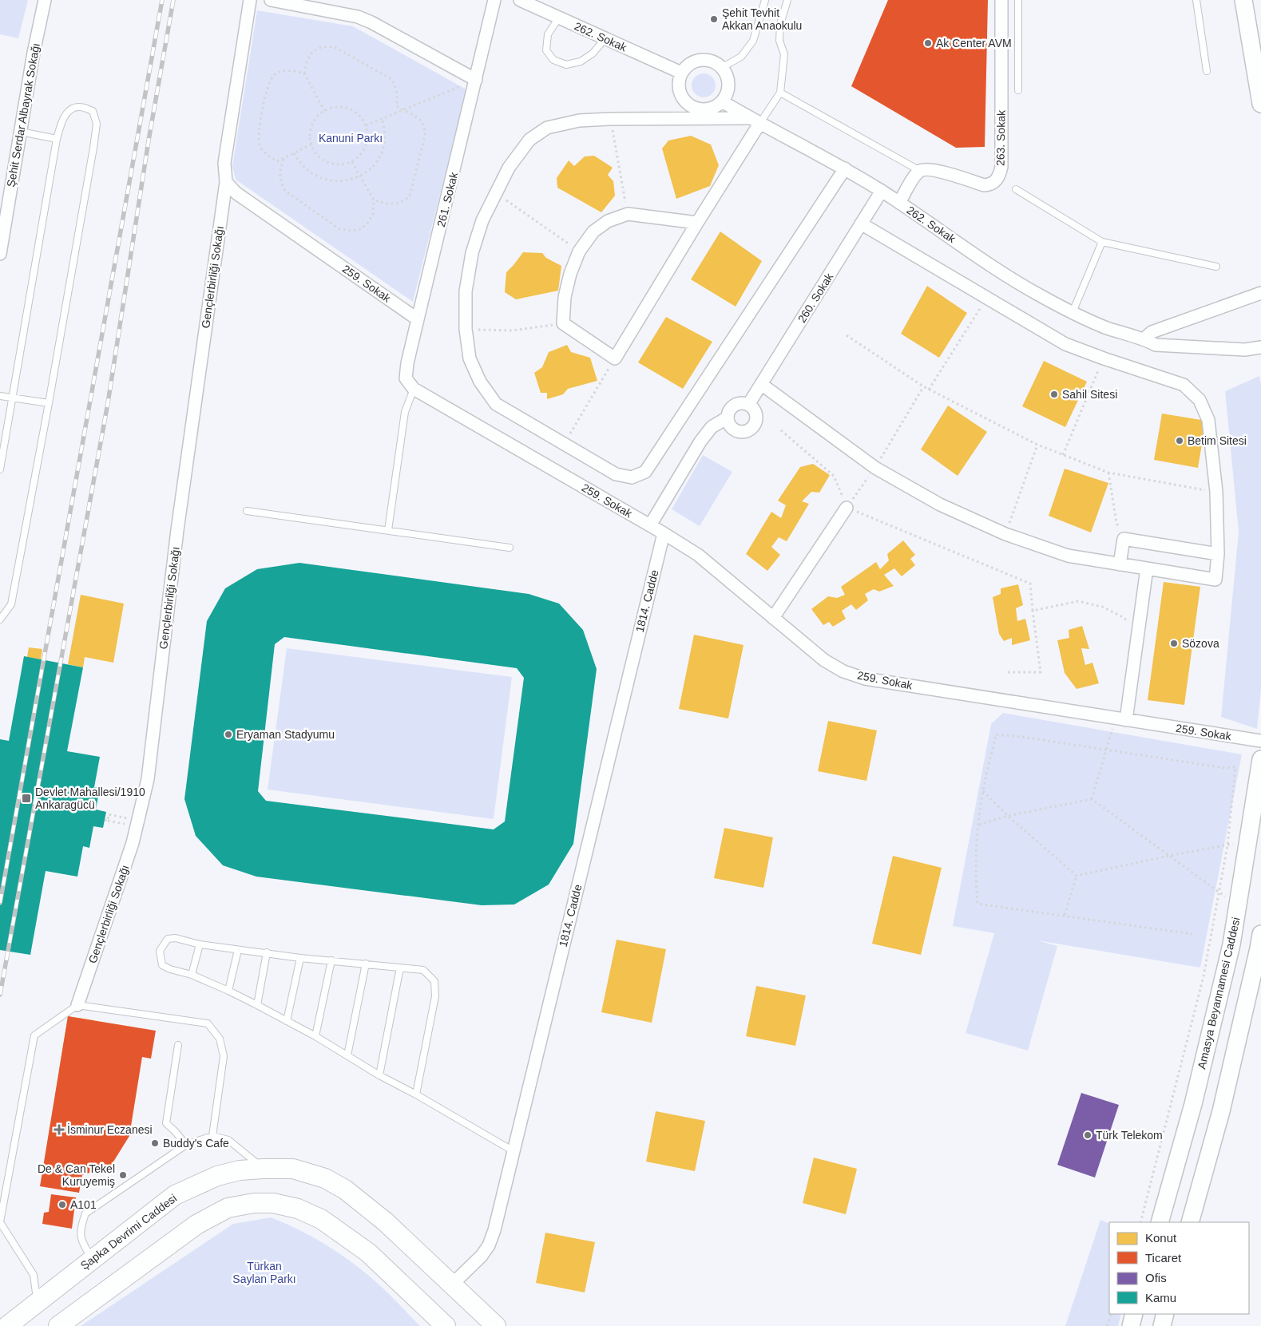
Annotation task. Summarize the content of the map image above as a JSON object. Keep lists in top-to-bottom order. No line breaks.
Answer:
{"streets":{"main road":["Amasya Beyannamesi Caddesi","Şapka Devrimi Caddesi"],"street":["262. Sokak","Şehit Serdar Albayrak Sokağı","263. Sokak","261. Sokak","Gençlerbirliği Sokağı","259. Sokak","260. Sokak","1814. Cadde"]},"crossings":[["262. Sokak","260. Sokak"],["261. Sokak","259. Sokak"],["Gençlerbirliği Sokağı","259. Sokak"],["259. Sokak","1814. Cadde"],["1814. Cadde","Şapka Devrimi Caddesi"]],"parks":["Kanuni Parkı","Türkan Saylan Parkı"],"places":{"other":["Şehit Tevhit Akkan Anaokulu","Ak Center AVM","Sahil Sitesi","Betim Sitesi","Sözova","Eryaman Stadyumu","Türk Telekom","Buddy's Cafe","De & Can Tekel Kuruyemiş","A101"],"transit":["Devlet Mahallesi/1910 Ankaragücü"],"health":["İsminur Eczanesi"]},"legend":["Konut","Ticaret","Ofis","Kamu"]}
